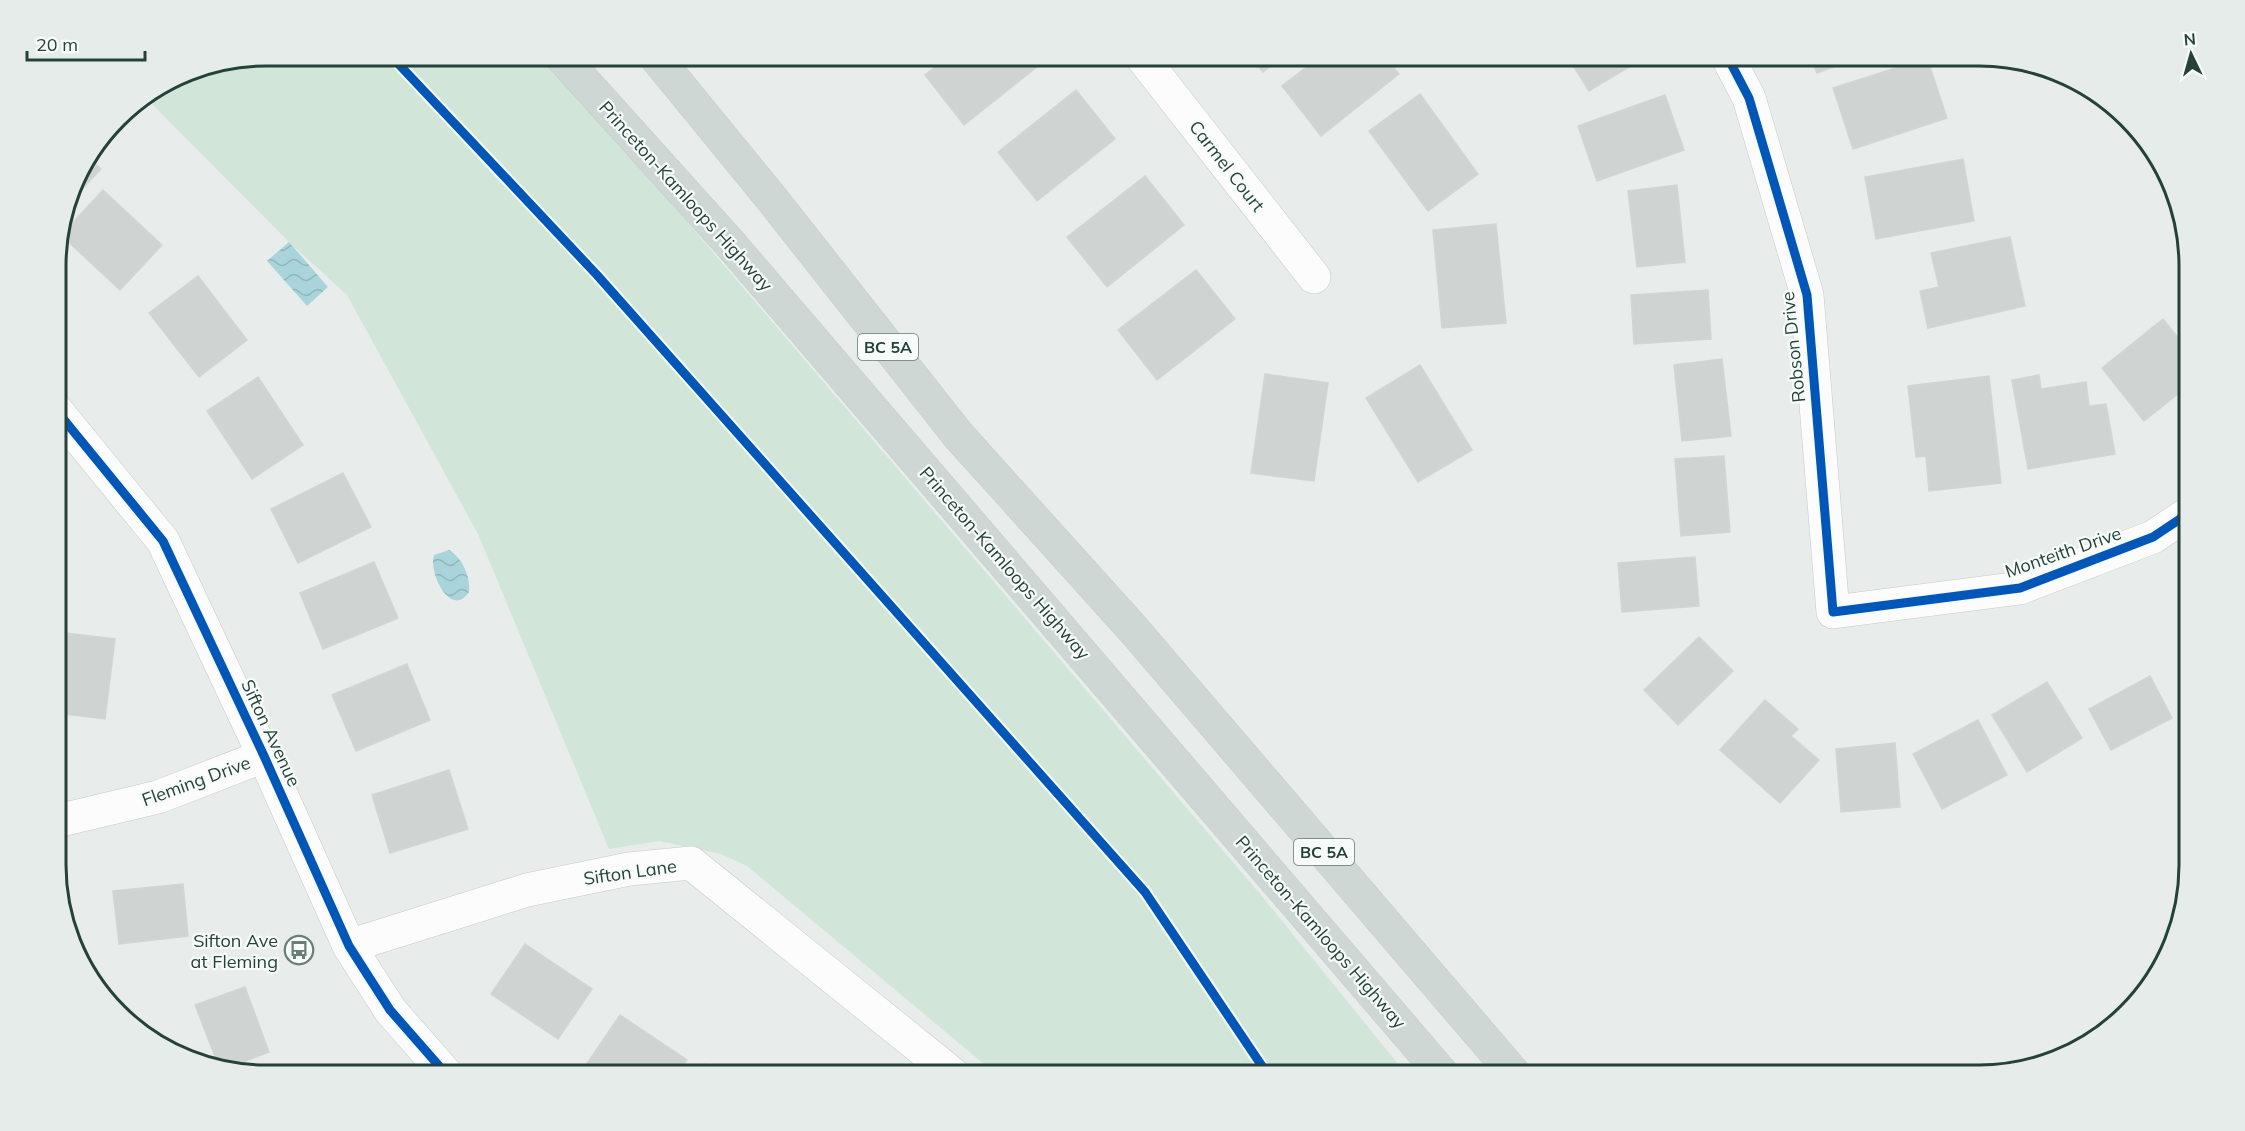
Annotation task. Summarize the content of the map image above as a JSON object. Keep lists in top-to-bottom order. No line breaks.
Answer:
{"streets":{"main road":["Princeton-Kamloops Highway","BC 5A"],"street":["Carmel Court","Robson Drive","Monteith Drive","Sifton Avenue","Fleming Drive","Sifton Lane"]},"crossings":[["Robson Drive","Monteith Drive"],["Sifton Avenue","Fleming Drive"],["Sifton Avenue","Sifton Lane"]],"places":{"bus stop":["Sifton Ave at Fleming"]},"scale_bar":"20 m","north":"top"}
